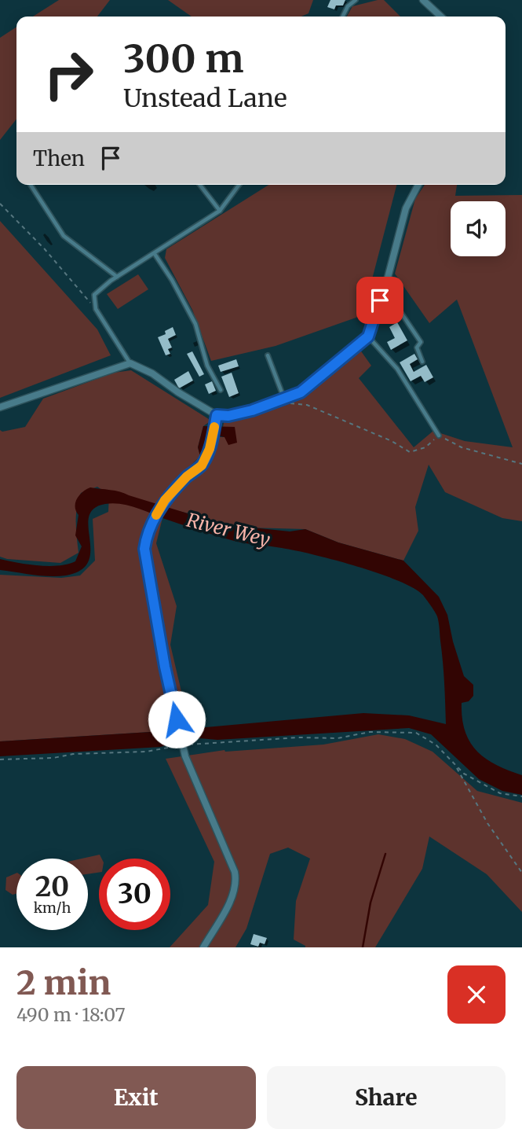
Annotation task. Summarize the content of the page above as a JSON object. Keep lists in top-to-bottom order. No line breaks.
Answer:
{"water":["River Wey"],"page":{"turn":["300 m","Unstead Lane"],"then":"Then","speed":"20 km/h","limit":"30","heading":["2 min","490 m · 18:07"],"buttons":["Exit","Share"]}}
